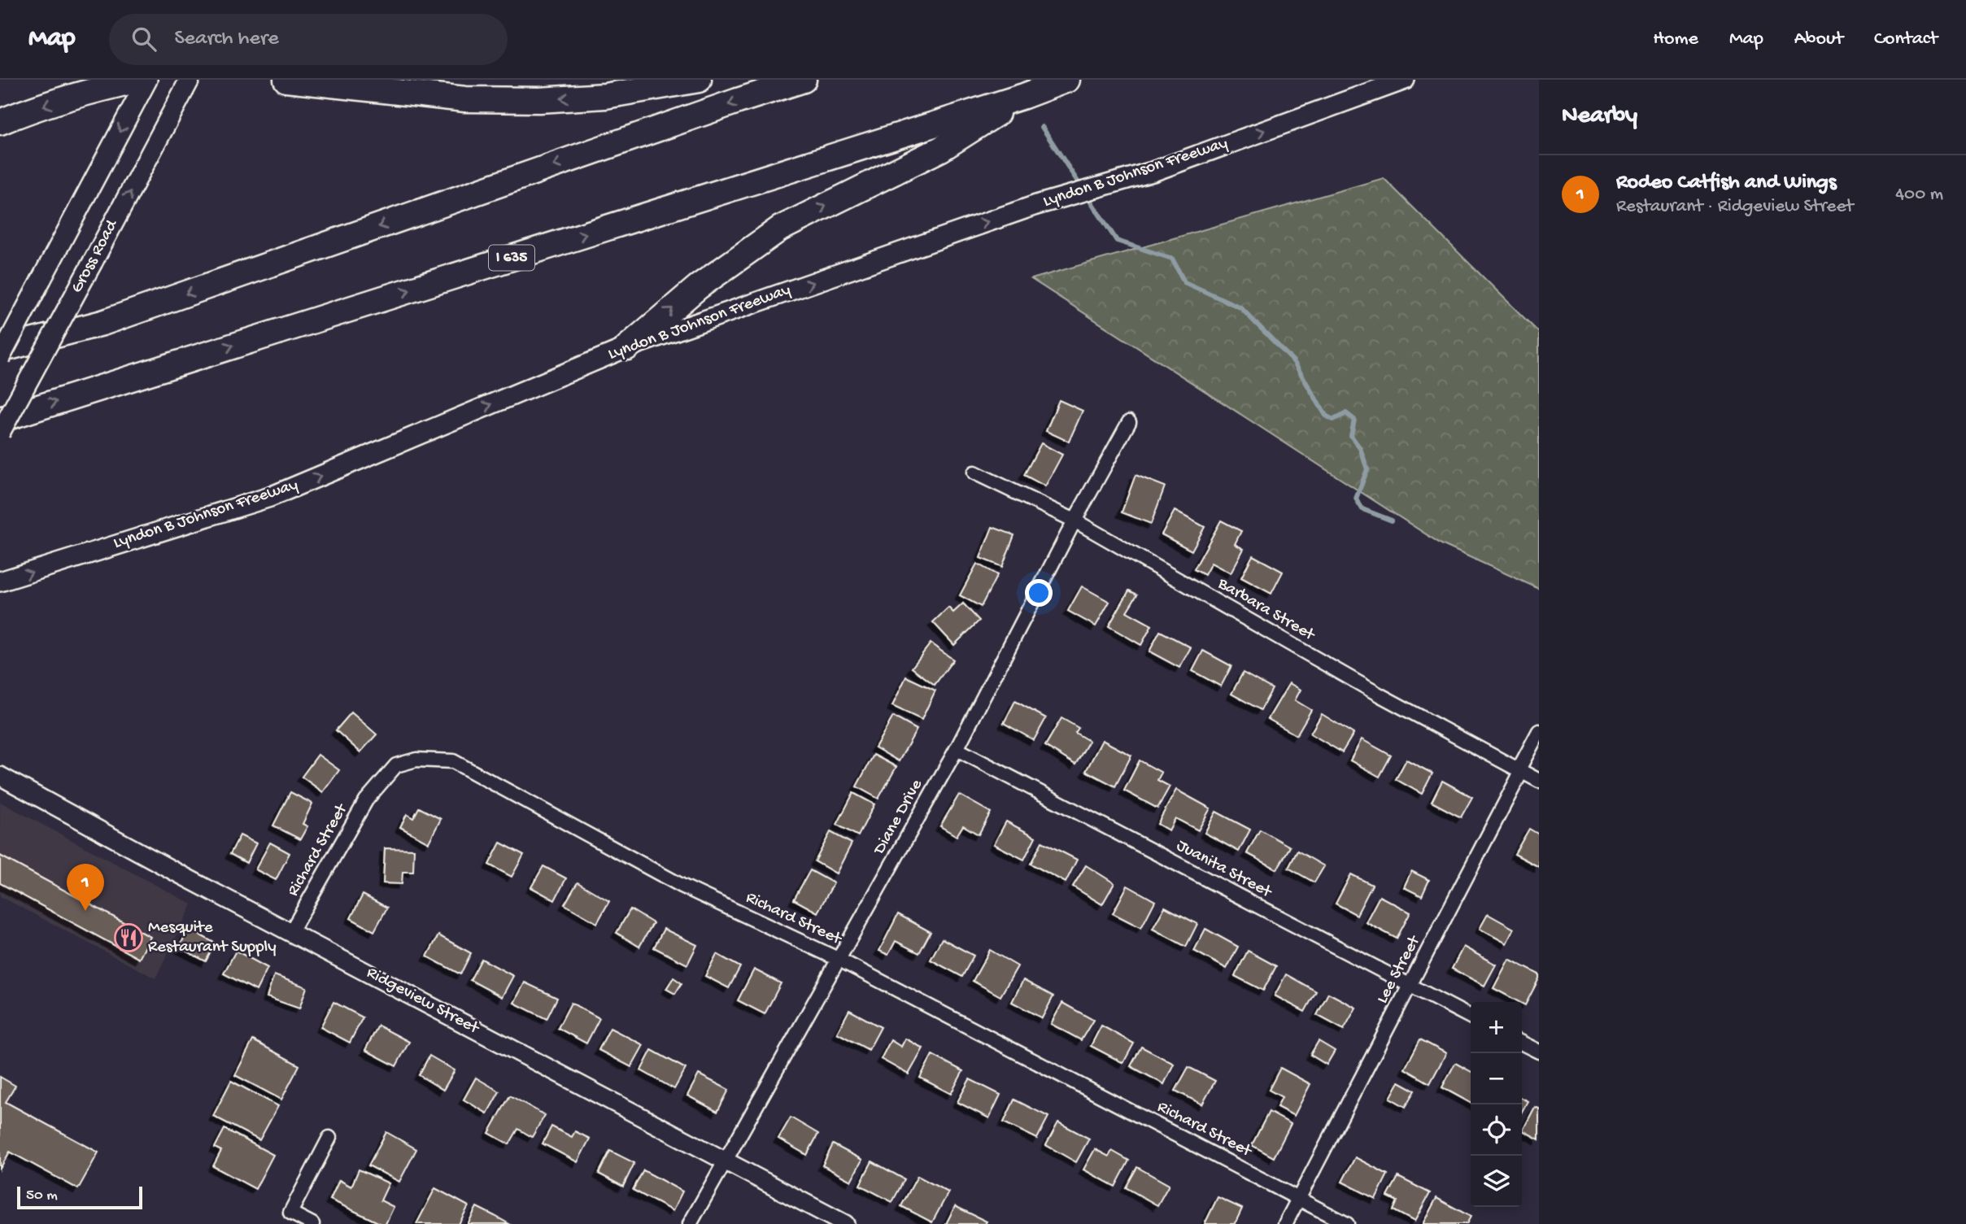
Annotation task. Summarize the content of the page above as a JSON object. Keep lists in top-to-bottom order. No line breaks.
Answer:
{"streets":{"highway":["I 635"],"main road":["Lyndon B Johnson Freeway","Gross Road"],"street":["Barbara Street","Diane Drive","Richard Street","Juanita Street","Lee Street","Ridgeview Street"]},"crossings":[["Barbara Street","Diane Drive"],["Barbara Street","Lee Street"],["Diane Drive","Richard Street"],["Diane Drive","Juanita Street"],["Diane Drive","Ridgeview Street"],["Richard Street","Lee Street"],["Richard Street","Ridgeview Street"],["Juanita Street","Lee Street"]],"one_way":["Lyndon B Johnson Freeway"],"places":{"restaurant":["Mesquite Restaurant Supply"]},"scale_bar":"50 m","page":{"header":"Map","search":"Search here","nav":["Home","Map","About","Contact"],"heading":"Nearby","list":[{"mark":"1","name":"Rodeo Catfish and Wings","note":"Restaurant · Ridgeview Street","value":"400 m"}],"pins":"1","map_buttons":["+","−"],"scale":"50 m"}}
